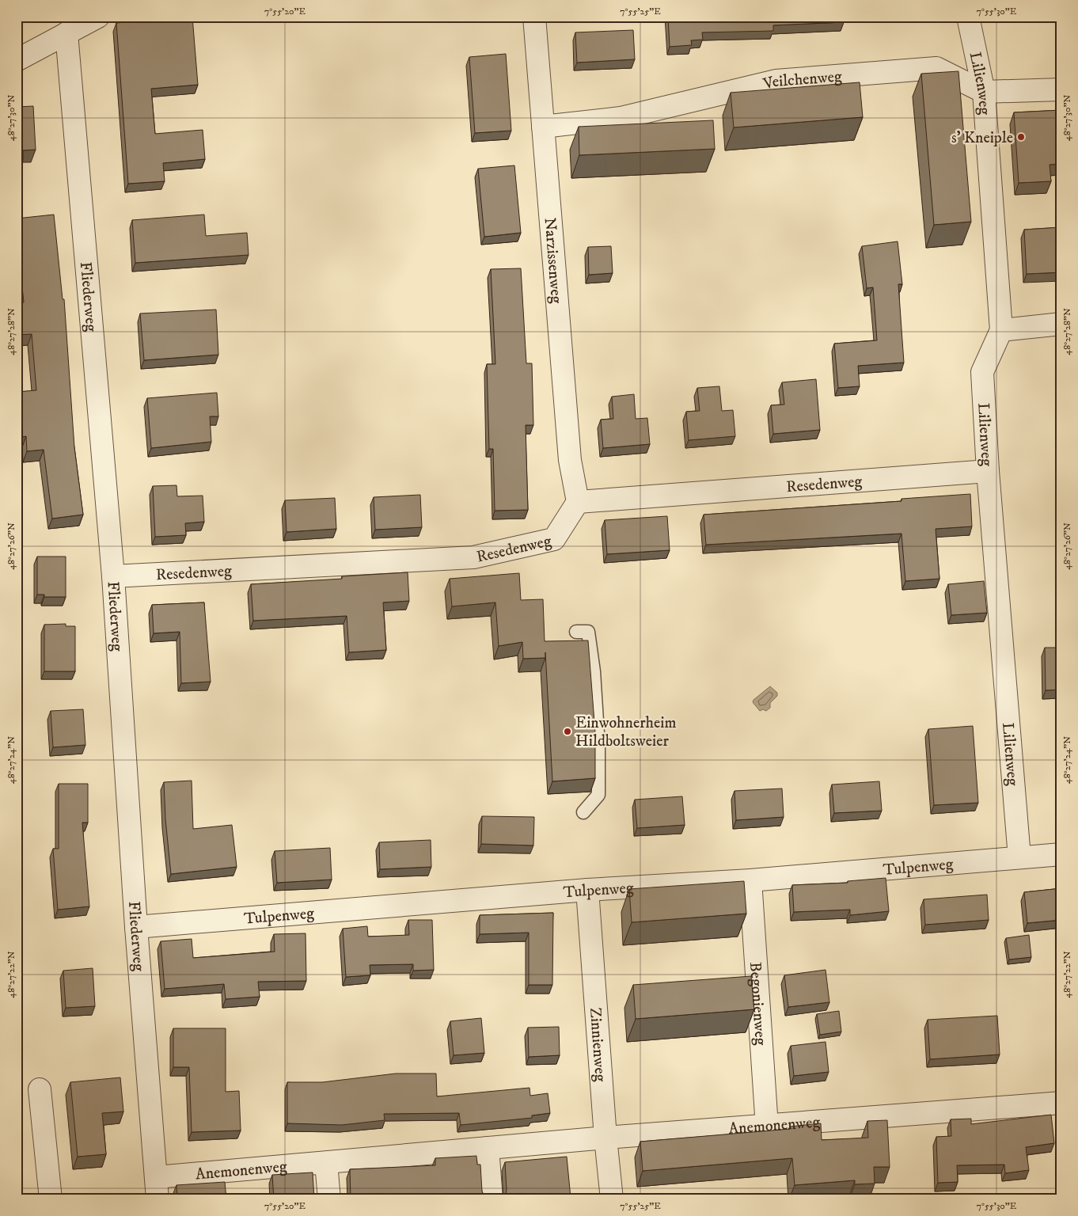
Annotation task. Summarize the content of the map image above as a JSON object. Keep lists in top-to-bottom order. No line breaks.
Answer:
{"streets":{"street":["Veilchenweg","Lilienweg","Narzissenweg","Fliederweg","Resedenweg","Tulpenweg","Begonienweg","Zinnienweg","Anemonenweg"]},"crossings":[["Veilchenweg","Lilienweg"],["Veilchenweg","Narzissenweg"],["Lilienweg","Resedenweg"],["Lilienweg","Tulpenweg"],["Narzissenweg","Resedenweg"],["Fliederweg","Resedenweg"],["Fliederweg","Tulpenweg"],["Fliederweg","Anemonenweg"],["Tulpenweg","Begonienweg"],["Tulpenweg","Zinnienweg"],["Begonienweg","Anemonenweg"],["Zinnienweg","Anemonenweg"]],"places":["s' Kneiple","Einwohnerheim Hildboltsweier"],"coordinates":["7°55'20\"E","7°55'25\"E","7°55'30\"E","48°27'30\"N","48°27'28\"N","48°27'26\"N","48°27'24\"N","48°27'22\"N"]}
